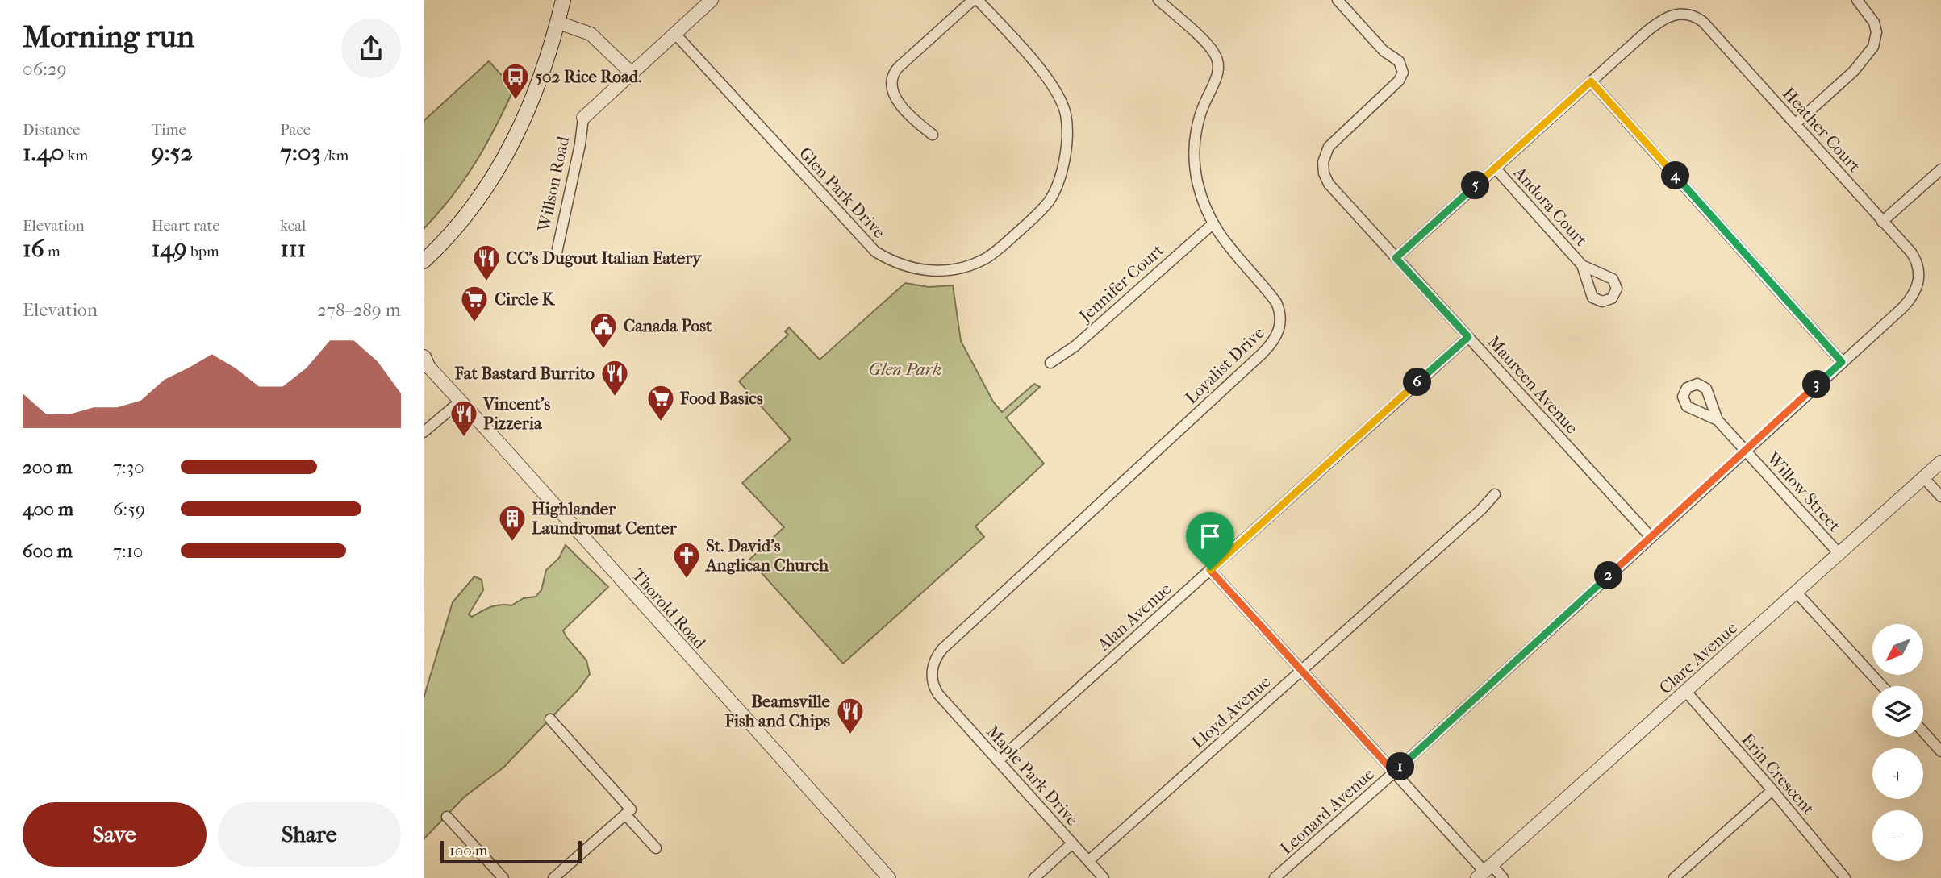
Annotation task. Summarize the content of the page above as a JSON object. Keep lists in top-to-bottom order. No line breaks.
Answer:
{"streets":{"street":["Heather Court","Willson Road","Glen Park Drive","Andora Court","Jennifer Court","Loyalist Drive","Maureen Avenue","Willow Street","Thorold Road","Alan Avenue","Clare Avenue","Lloyd Avenue","Erin Crescent","Maple Park Drive","Leonard Avenue"]},"crossings":[["Heather Court","Leonard Avenue"],["Jennifer Court","Loyalist Drive"],["Loyalist Drive","Maple Park Drive"],["Maureen Avenue","Alan Avenue"],["Maureen Avenue","Leonard Avenue"],["Willow Street","Clare Avenue"],["Willow Street","Leonard Avenue"],["Alan Avenue","Maple Park Drive"],["Clare Avenue","Erin Crescent"],["Lloyd Avenue","Maple Park Drive"]],"parks":["Glen Park"],"places":{"bus stop":["502 Rice Road."],"restaurant":["CC's Dugout Italian Eatery","Fat Bastard Burrito","Vincent's Pizzeria","Beamsville Fish and Chips"],"supermarket":["Circle K","Food Basics"],"public building":["Canada Post"],"building":["Highlander Laundromat Center"],"church":["St. David's Anglican Church"]},"scale_bar":"100 m","north":"bottom left","page":{"heading":["Morning run","06:29"],"stats":[["Distance","1.40 km"],["Time","9:52"],["Pace","7:03 /km"],["Elevation","16 m"],["Heart rate","149 bpm"],["kcal","111"]],"pins":["4","5","6","3","2","1"],"chart":["Elevation","278–289 m"],"list":[{"name":"200 m","note":"7:30"},{"name":"400 m","note":"6:59"},{"name":"600 m","note":"7:10"}],"map_buttons":["+","−"],"buttons":["Save","Share"],"scale":"100 m"}}
